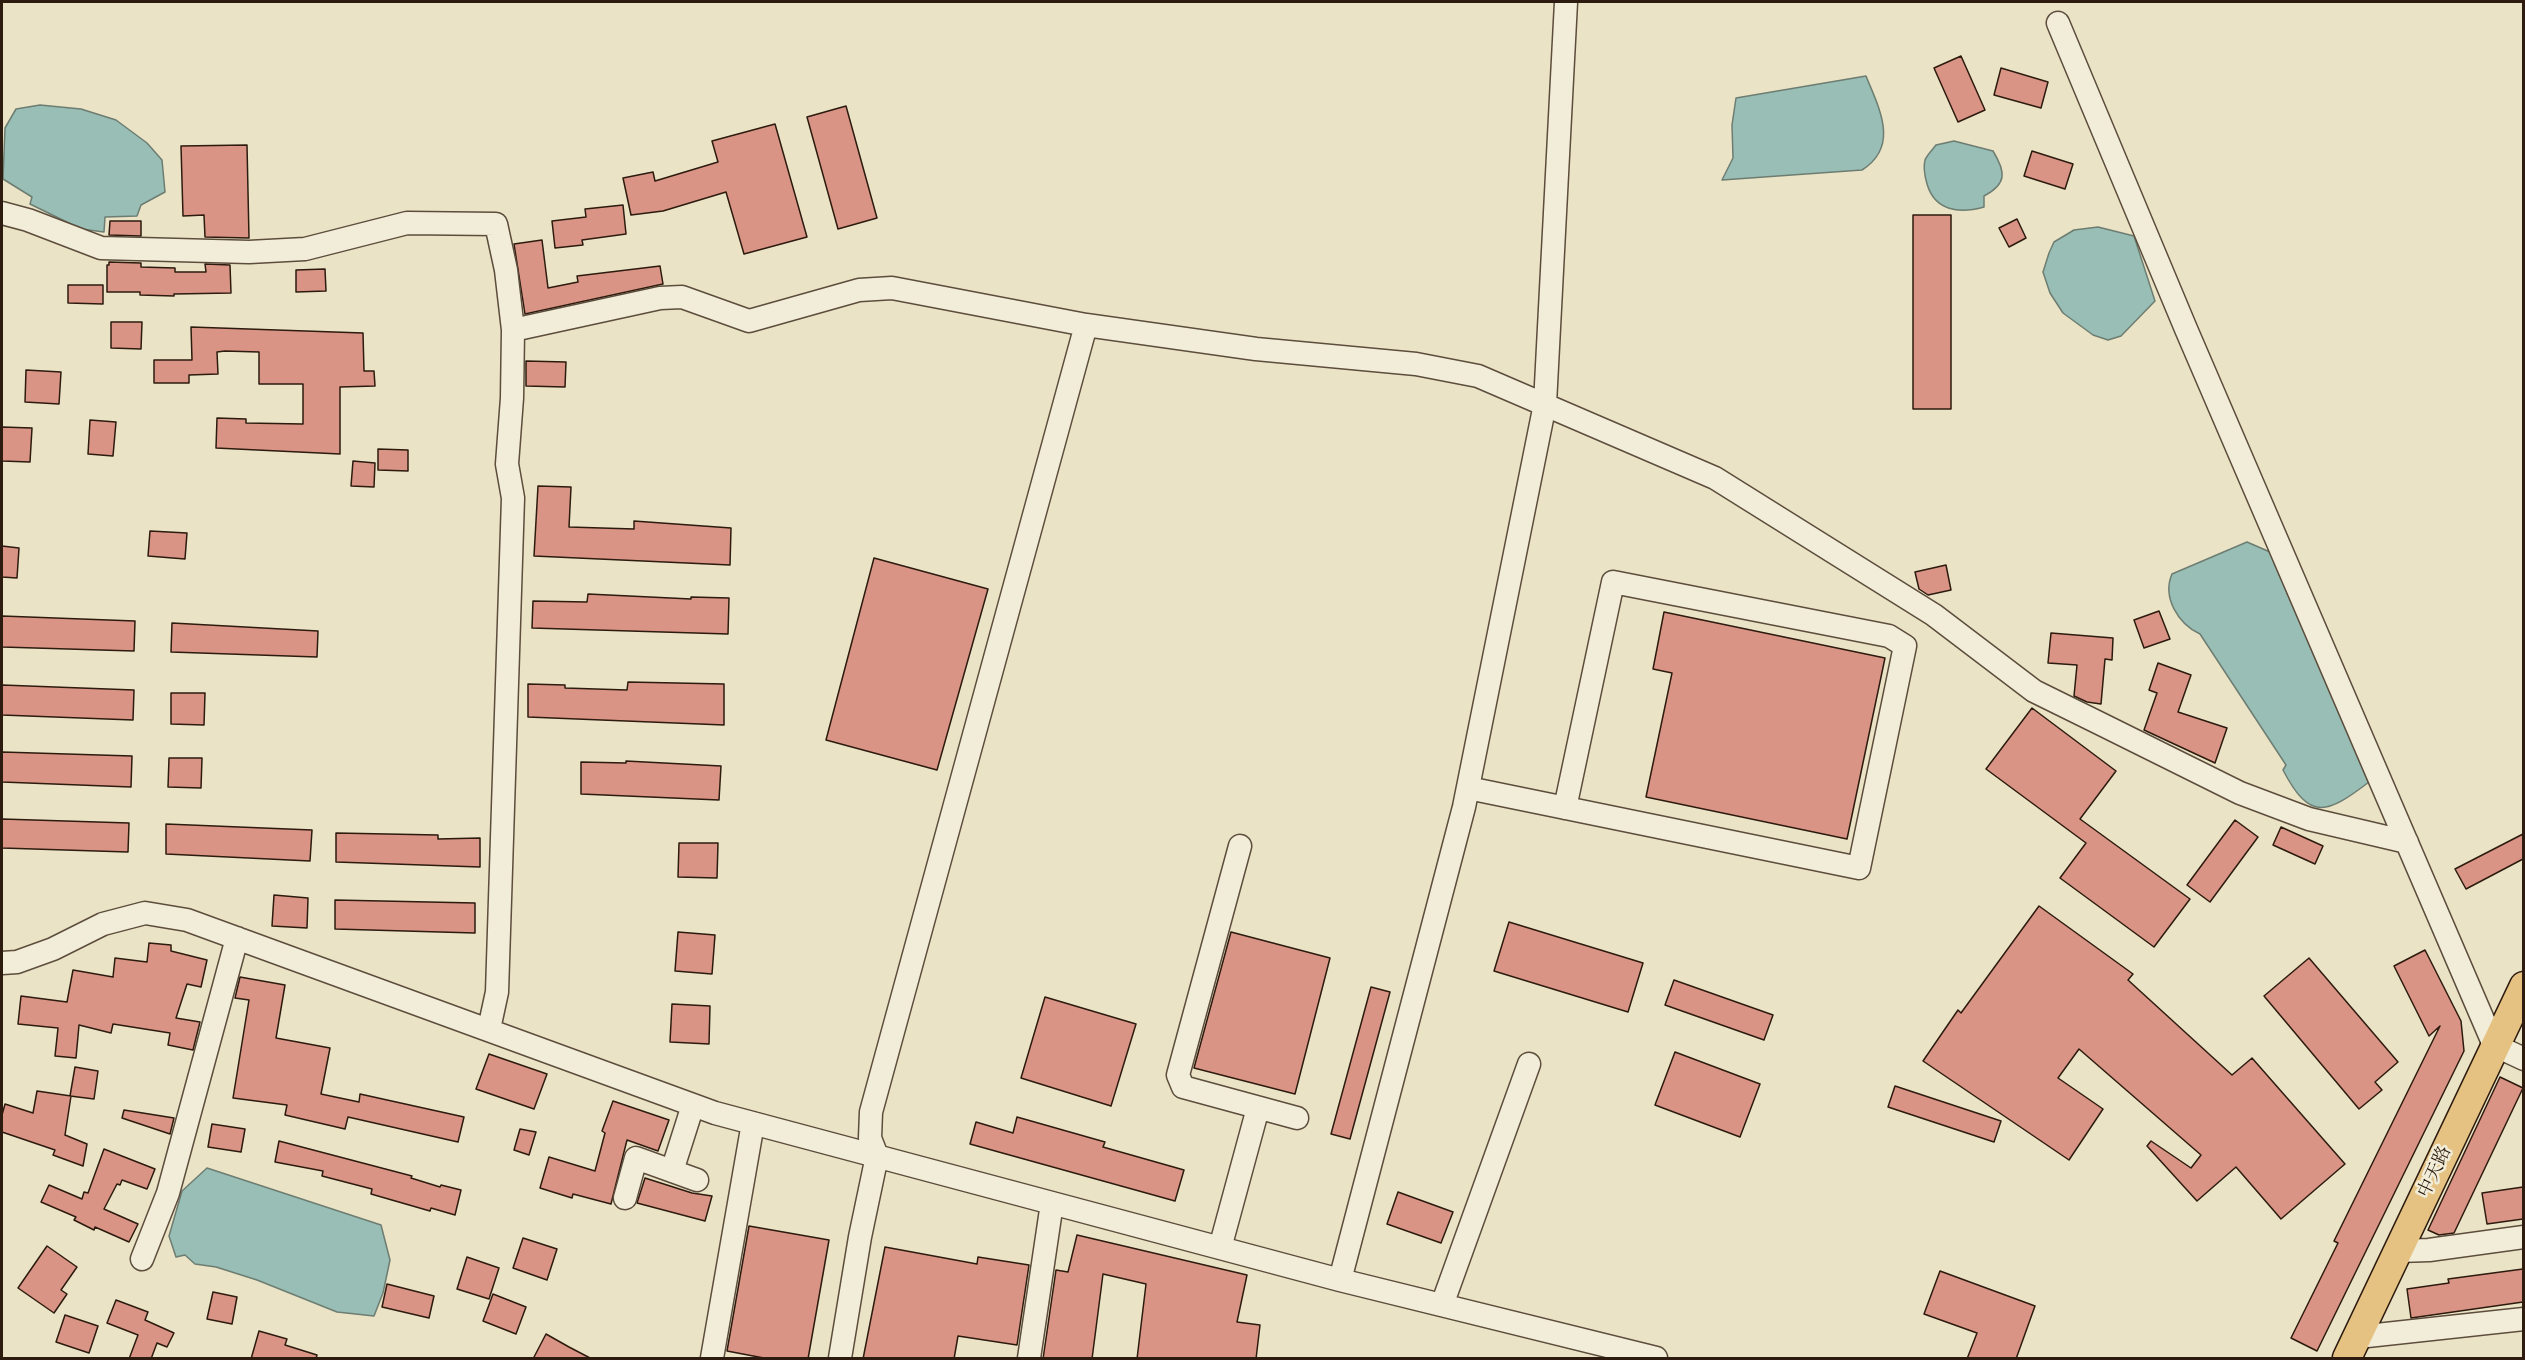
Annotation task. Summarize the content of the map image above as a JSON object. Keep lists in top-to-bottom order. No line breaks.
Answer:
{"streets":{"main road":["中天路"]}}
